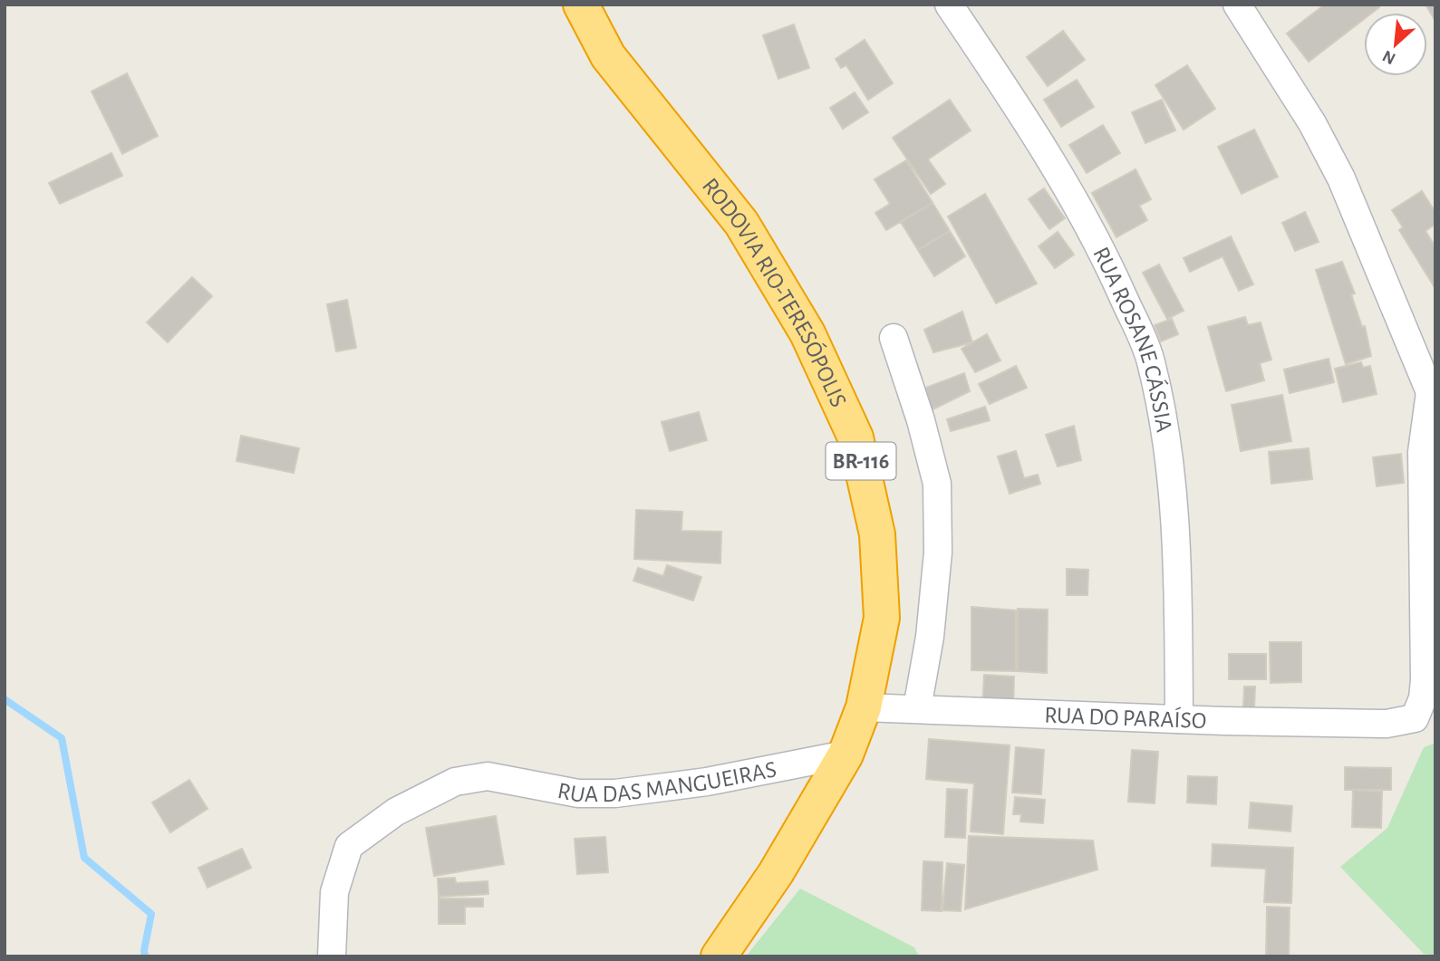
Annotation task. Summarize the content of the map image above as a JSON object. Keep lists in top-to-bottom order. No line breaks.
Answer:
{"streets":{"highway":["RODOVIA RIO-TERESÓPOLIS","BR-116"],"street":["RUA ROSANE CÁSSIA","RUA DO PARAÍSO","RUA DAS MANGUEIRAS"]},"crossings":[["RODOVIA RIO-TERESÓPOLIS","RUA DO PARAÍSO"],["RODOVIA RIO-TERESÓPOLIS","RUA DAS MANGUEIRAS"],["RUA ROSANE CÁSSIA","RUA DO PARAÍSO"]],"north":"bottom left"}
